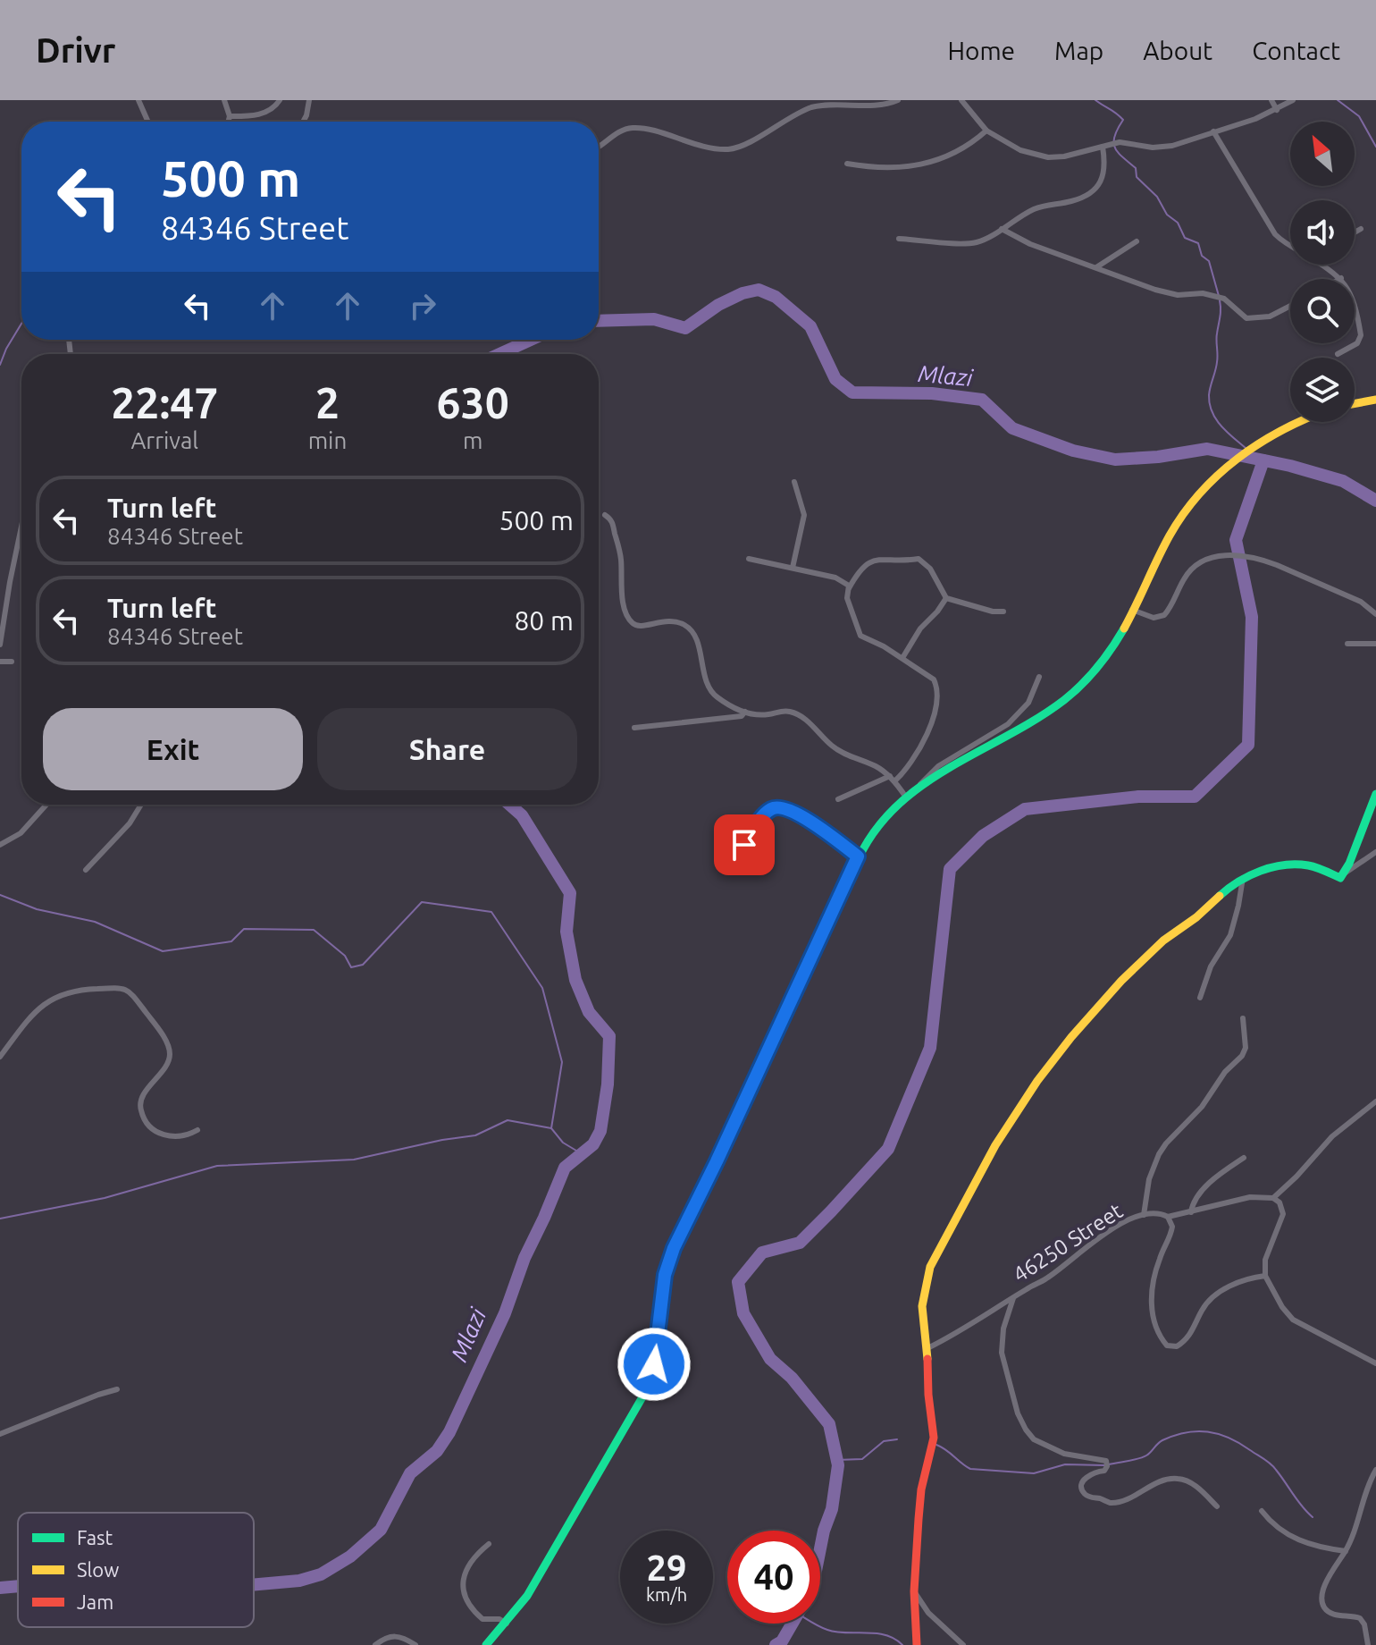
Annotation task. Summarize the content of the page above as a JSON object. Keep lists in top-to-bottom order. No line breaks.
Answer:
{"streets":{"street":["46250 Street"]},"water":["Mlazi"],"legend":["Fast","Slow","Jam"],"north":"top left","page":{"header":"Drivr","nav":["Home","Map","About","Contact"],"turn":["500 m","84346 Street"],"eta":["22:47","Arrival","2","min","630","m"],"list":[{"name":"Turn left","note":"84346 Street","value":"500 m"},{"name":"Turn left","note":"84346 Street","value":"80 m"}],"buttons":["Exit","Share"],"speed":"29 km/h","limit":"40"}}
